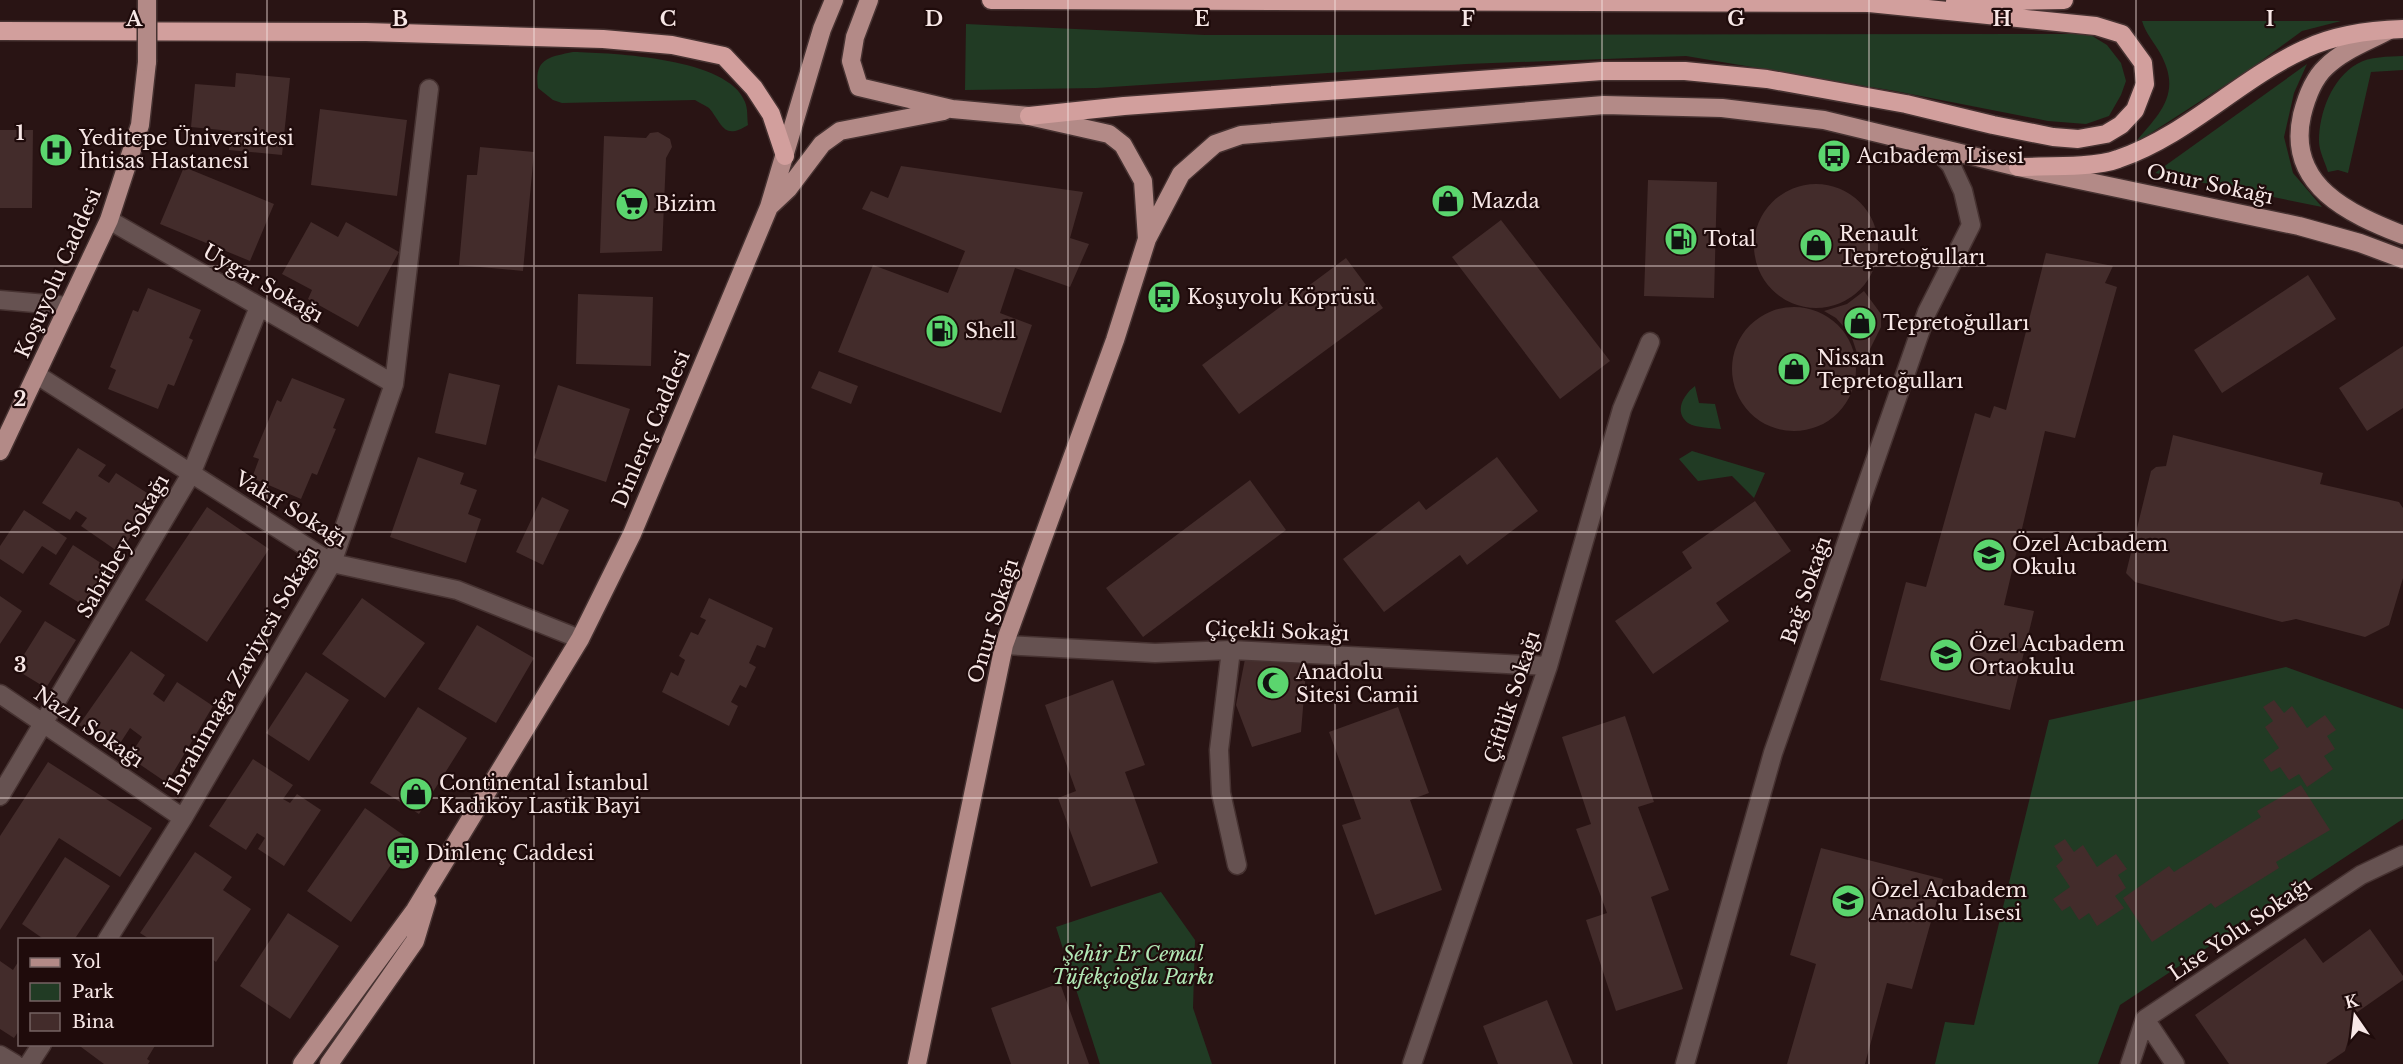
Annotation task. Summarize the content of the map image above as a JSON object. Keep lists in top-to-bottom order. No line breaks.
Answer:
{"streets":{"main road":["Onur Sokağı","Koşuyolu Caddesi","Dinlenç Caddesi"],"street":["Uygar Sokağı","Vakıf Sokağı","Sabitbey Sokağı","Bağ Sokağı","Çiçekli Sokağı","İbrahimağa Zaviyesi Sokağı","Çiftlik Sokağı","Nazlı Sokağı","Lise Yolu Sokağı"]},"crossings":[["Onur Sokağı","Bağ Sokağı"],["Onur Sokağı","Çiçekli Sokağı"],["Koşuyolu Caddesi","Uygar Sokağı"],["Koşuyolu Caddesi","Vakıf Sokağı"],["Uygar Sokağı","Sabitbey Sokağı"],["Uygar Sokağı","İbrahimağa Zaviyesi Sokağı"],["Dinlenç Caddesi","Vakıf Sokağı"],["Vakıf Sokağı","Sabitbey Sokağı"],["Vakıf Sokağı","İbrahimağa Zaviyesi Sokağı"],["Sabitbey Sokağı","Nazlı Sokağı"],["Çiçekli Sokağı","Çiftlik Sokağı"],["İbrahimağa Zaviyesi Sokağı","Nazlı Sokağı"]],"parks":["Şehir Er Cemal Tüfekçioğlu Parkı"],"places":{"hospital":["Yeditepe Üniversitesi İhtisas Hastanesi"],"bus stop":["Acıbadem Lisesi","Koşuyolu Köprüsü","Dinlenç Caddesi"],"shop":["Mazda","Renault Tepretoğulları","Tepretoğulları","Nissan Tepretoğulları","Continental İstanbul Kadıköy Lastik Bayi"],"supermarket":["Bizim"],"fuel station":["Total","Shell"],"school or university":["Özel Acıbadem Okulu","Özel Acıbadem Ortaokulu","Özel Acıbadem Anadolu Lisesi"],"mosque":["Anadolu Sitesi Camii"]},"legend":["Yol","Park","Bina"],"north":"top","grid":{"columns":["A","B","C","D","E","F","G","H","I"],"rows":["1","2","3"]}}
